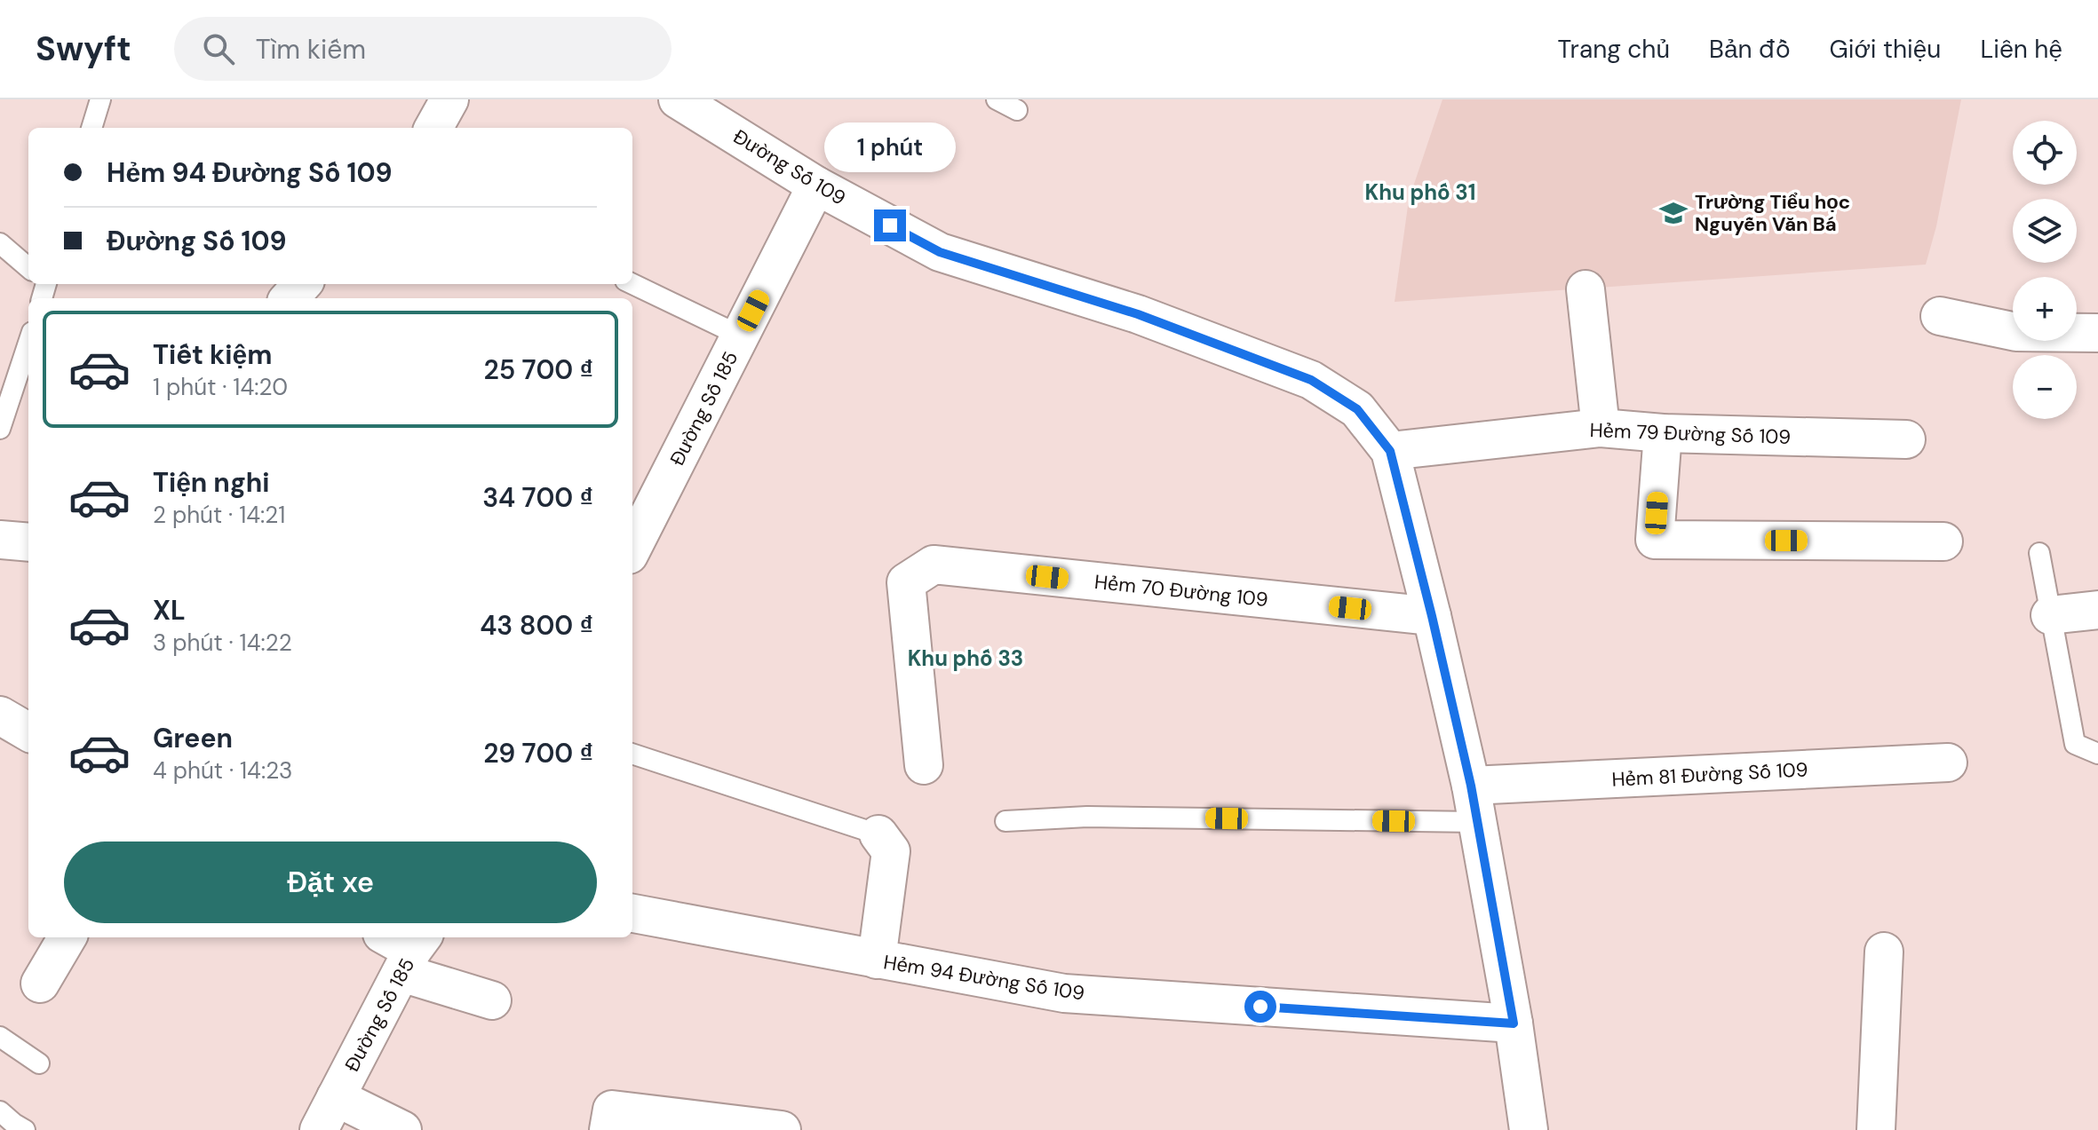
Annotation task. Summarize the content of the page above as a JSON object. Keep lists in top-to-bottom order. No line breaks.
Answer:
{"streets":{"street":["Đường Số 109","Đường Số 185","Hẻm 79 Đường Số 109","Hẻm 70 Đường 109","Hẻm 81 Đường Số 109","Hẻm 94 Đường Số 109"]},"crossings":[["Đường Số 109","Đường Số 185"],["Đường Số 109","Hẻm 79 Đường Số 109"],["Đường Số 109","Hẻm 70 Đường 109"],["Đường Số 109","Hẻm 81 Đường Số 109"],["Đường Số 109","Hẻm 94 Đường Số 109"]],"districts":["Khu phố 31","Khu phố 33"],"places":{"school or university":["Trường Tiểu học Nguyễn Văn Bá"]},"page":{"header":"Swyft","search":"Tìm kiếm","nav":["Trang chủ","Bản đồ","Giới thiệu","Liên hệ"],"map_buttons":["+","−"],"bubble":"1 phút","banner":["Hẻm 94 Đường Số 109","Đường Số 109"],"list":[{"name":"Tiết kiệm","note":"1 phút · 14:20","value":"25 700 ₫"},{"name":"Tiện nghi","note":"2 phút · 14:21","value":"34 700 ₫"},{"name":"XL","note":"3 phút · 14:22","value":"43 800 ₫"},{"name":"Green","note":"4 phút · 14:23","value":"29 700 ₫"}],"buttons":"Đặt xe"}}
